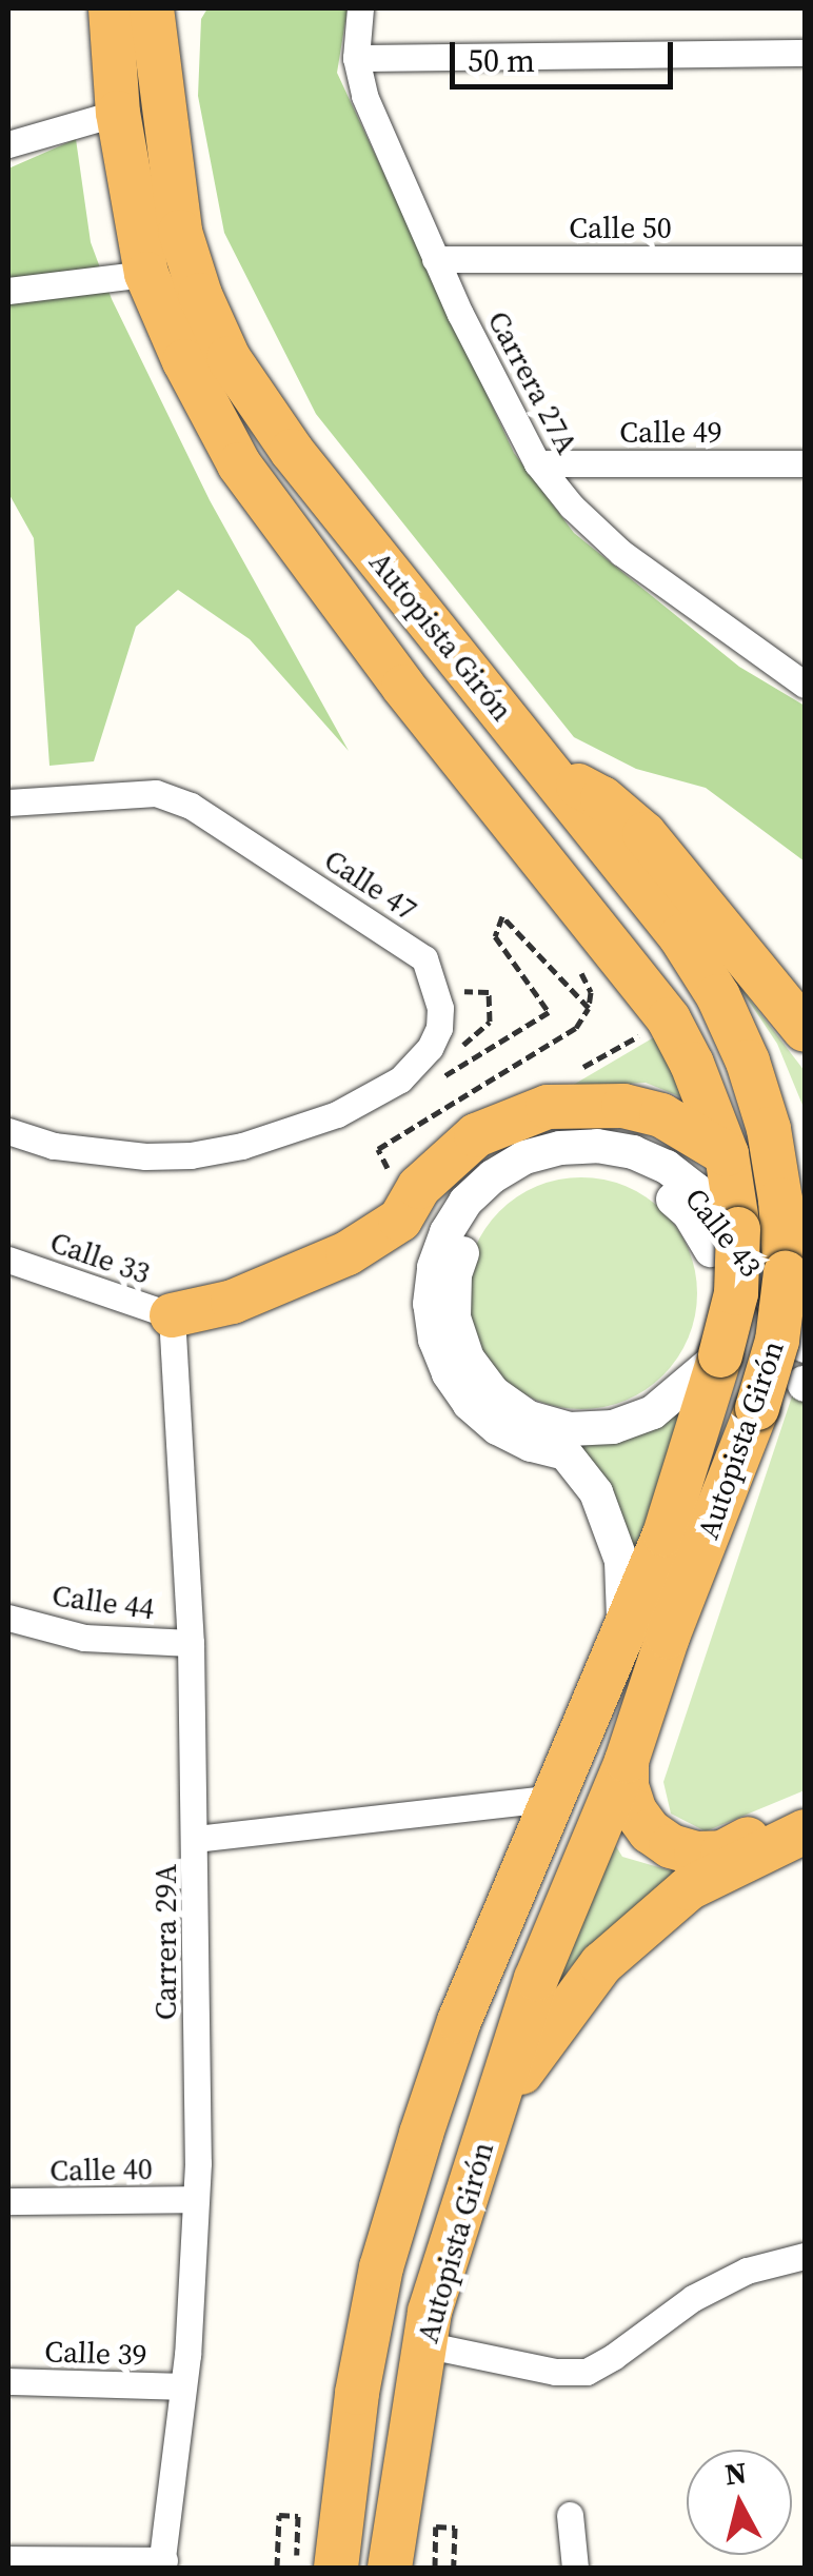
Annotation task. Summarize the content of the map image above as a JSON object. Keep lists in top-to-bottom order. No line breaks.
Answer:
{"streets":{"highway":["Autopista Girón"],"street":["Calle 50","Carrera 27A","Calle 49","Calle 47","Calle 43","Calle 33","Calle 44","Carrera 29A","Calle 40","Calle 39"]},"crossings":[["Calle 50","Carrera 27A"],["Carrera 27A","Calle 49"],["Autopista Girón","Calle 43"],["Calle 33","Carrera 29A"],["Calle 44","Carrera 29A"],["Carrera 29A","Calle 40"],["Carrera 29A","Calle 39"]],"scale_bar":"50 m","north":"top"}
